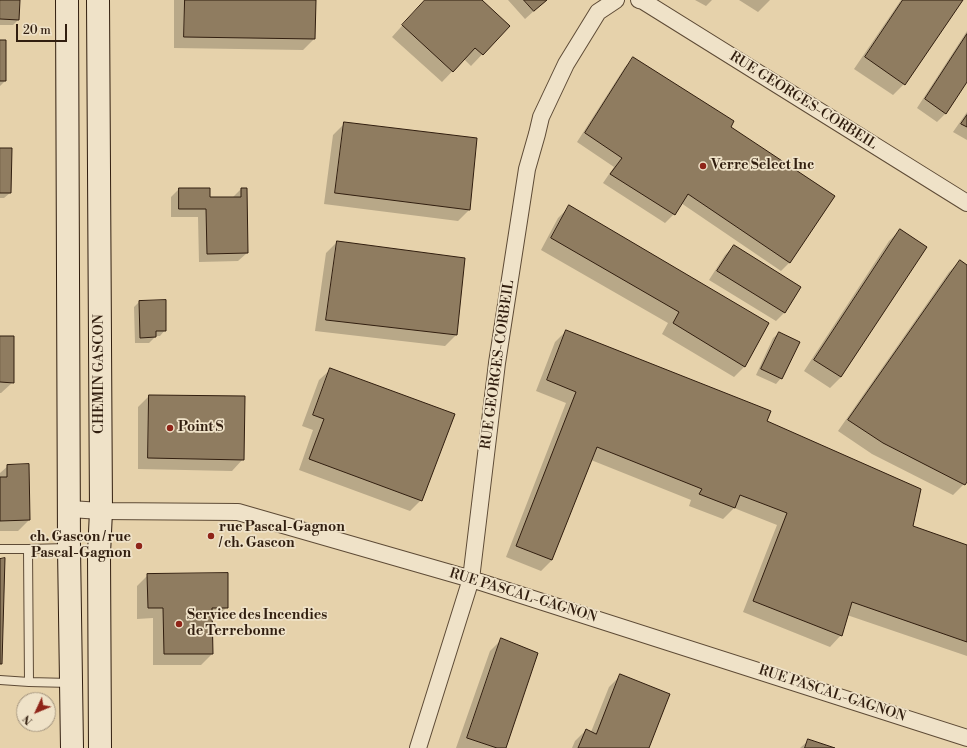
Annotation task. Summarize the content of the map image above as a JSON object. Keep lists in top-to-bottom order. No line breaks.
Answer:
{"streets":{"main road":["CHEMIN GASCON"],"street":["RUE GEORGES-CORBEIL","RUE PASCAL-GAGNON"]},"crossings":[["RUE GEORGES-CORBEIL","RUE PASCAL-GAGNON"],["CHEMIN GASCON","RUE PASCAL-GAGNON"]],"places":["Verre Select Inc","Point S","rue Pascal-Gagnon / ch. Gascon","ch. Gascon / rue Pascal-Gagnon","Service des Incendies de Terrebonne"],"scale_bar":"20 m","north":"bottom left"}
